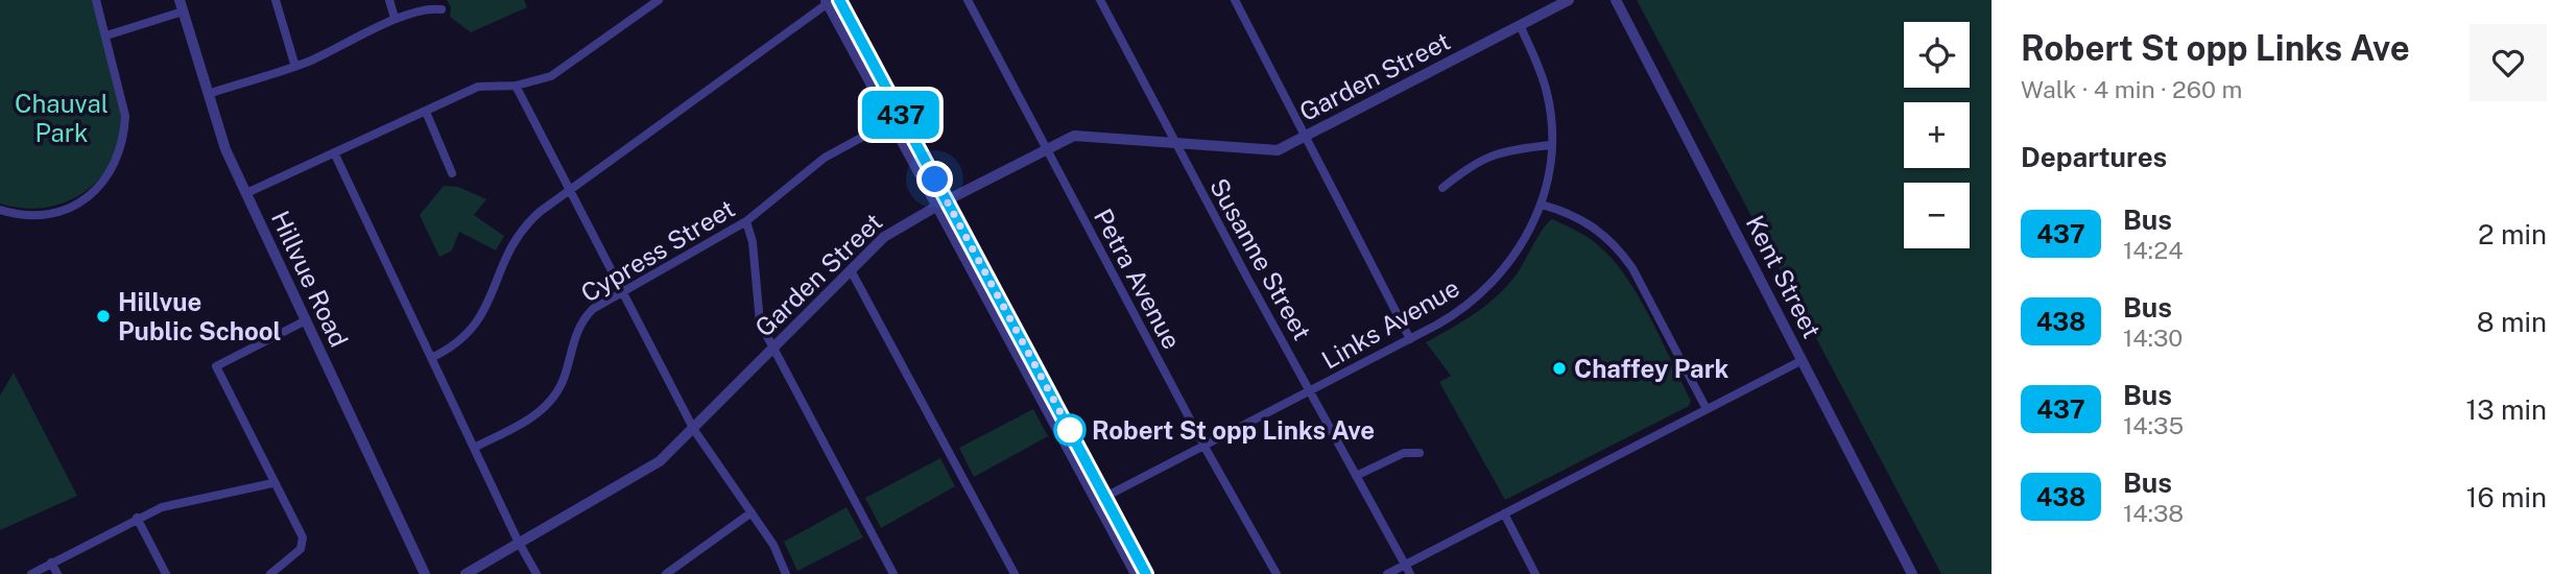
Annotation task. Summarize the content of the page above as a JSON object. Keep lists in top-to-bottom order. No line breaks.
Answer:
{"streets":{"street":["Garden Street","Cypress Street","Susanne Street","Kent Street","Hillvue Road","Petra Avenue","Links Avenue"]},"crossings":[["Garden Street","Susanne Street"],["Garden Street","Petra Avenue"],["Garden Street","Links Avenue"],["Susanne Street","Links Avenue"],["Petra Avenue","Links Avenue"]],"parks":["Chauval Park"],"places":["Hillvue Public School","Chaffey Park","Robert St opp Links Ave"],"lines":["bus line 437"],"page":{"on_map":"437","heading":[["Robert St opp Links Ave","Walk · 4 min · 260 m"],"Departures"],"map_buttons":["+","−"],"list":[{"mark":"437","name":"Bus","note":"14:24","value":"2 min"},{"mark":"438","name":"Bus","note":"14:30","value":"8 min"},{"mark":"437","name":"Bus","note":"14:35","value":"13 min"},{"mark":"438","name":"Bus","note":"14:38","value":"16 min"}]}}
